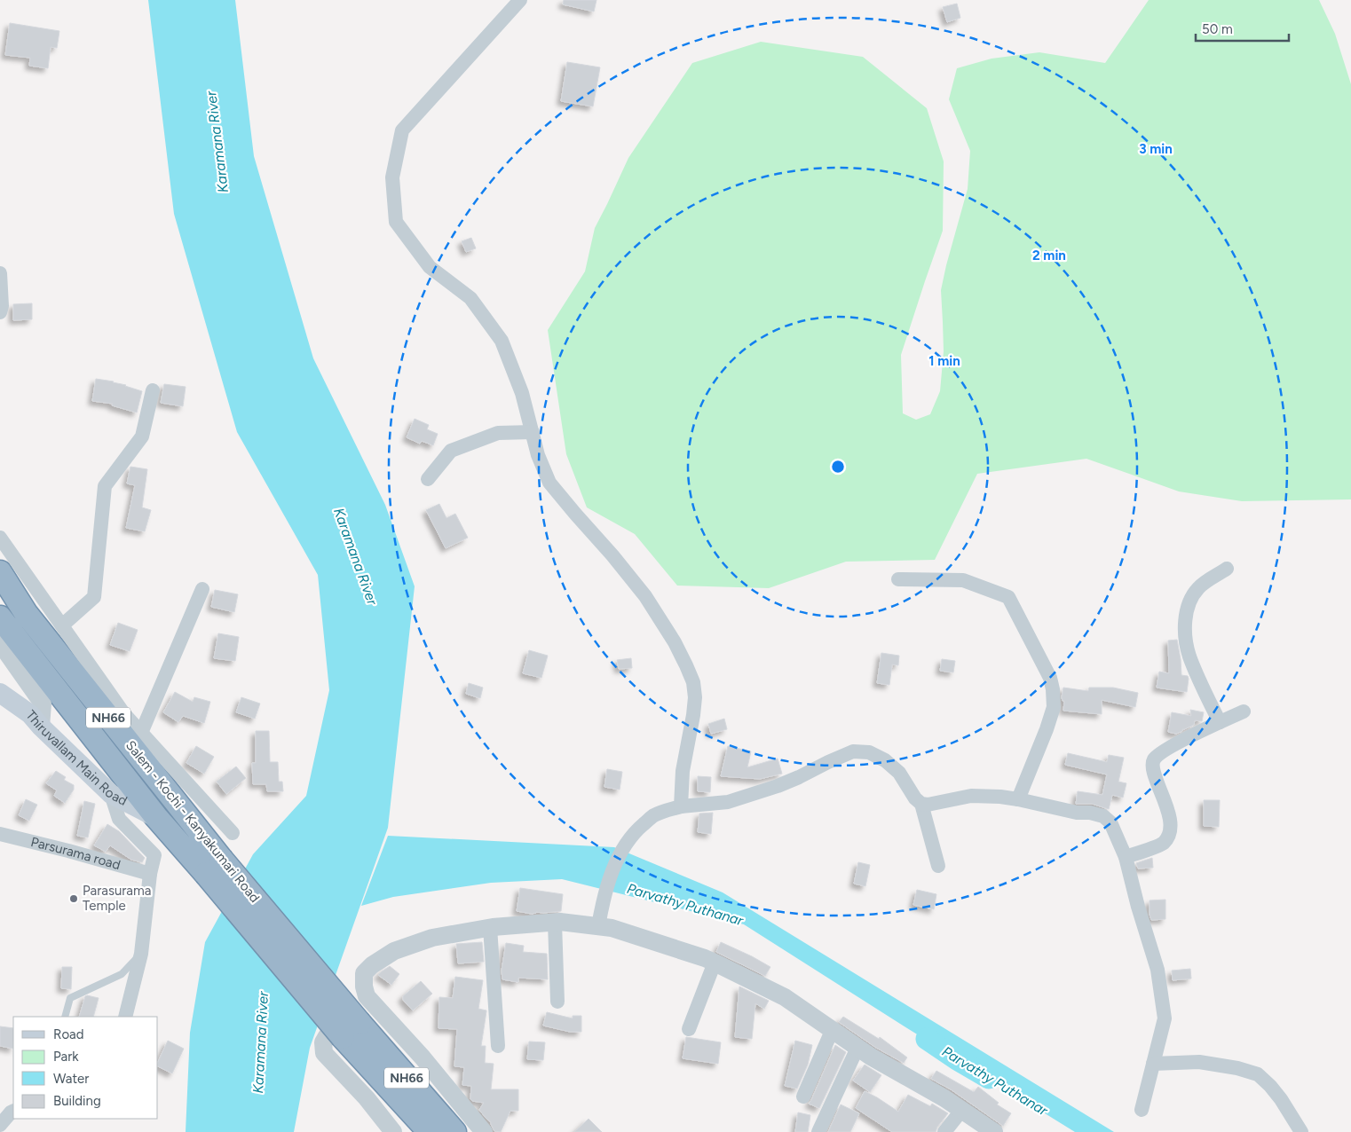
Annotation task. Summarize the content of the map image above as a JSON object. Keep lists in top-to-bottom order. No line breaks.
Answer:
{"streets":{"highway":["NH66","Salem - Kochi - Kanyakumari Road"],"main road":["Thiruvallam Main Road"],"street":["Parsurama road"]},"crossings":[["NH66","Salem - Kochi - Kanyakumari Road"],["Thiruvallam Main Road","Salem - Kochi - Kanyakumari Road"]],"water":["Karamana River","Parvathy Puthanar"],"places":["Parasurama Temple"],"legend":["Road","Park","Water","Building"],"scale_bar":"50 m","rings":["3 min","2 min","1 min"]}
